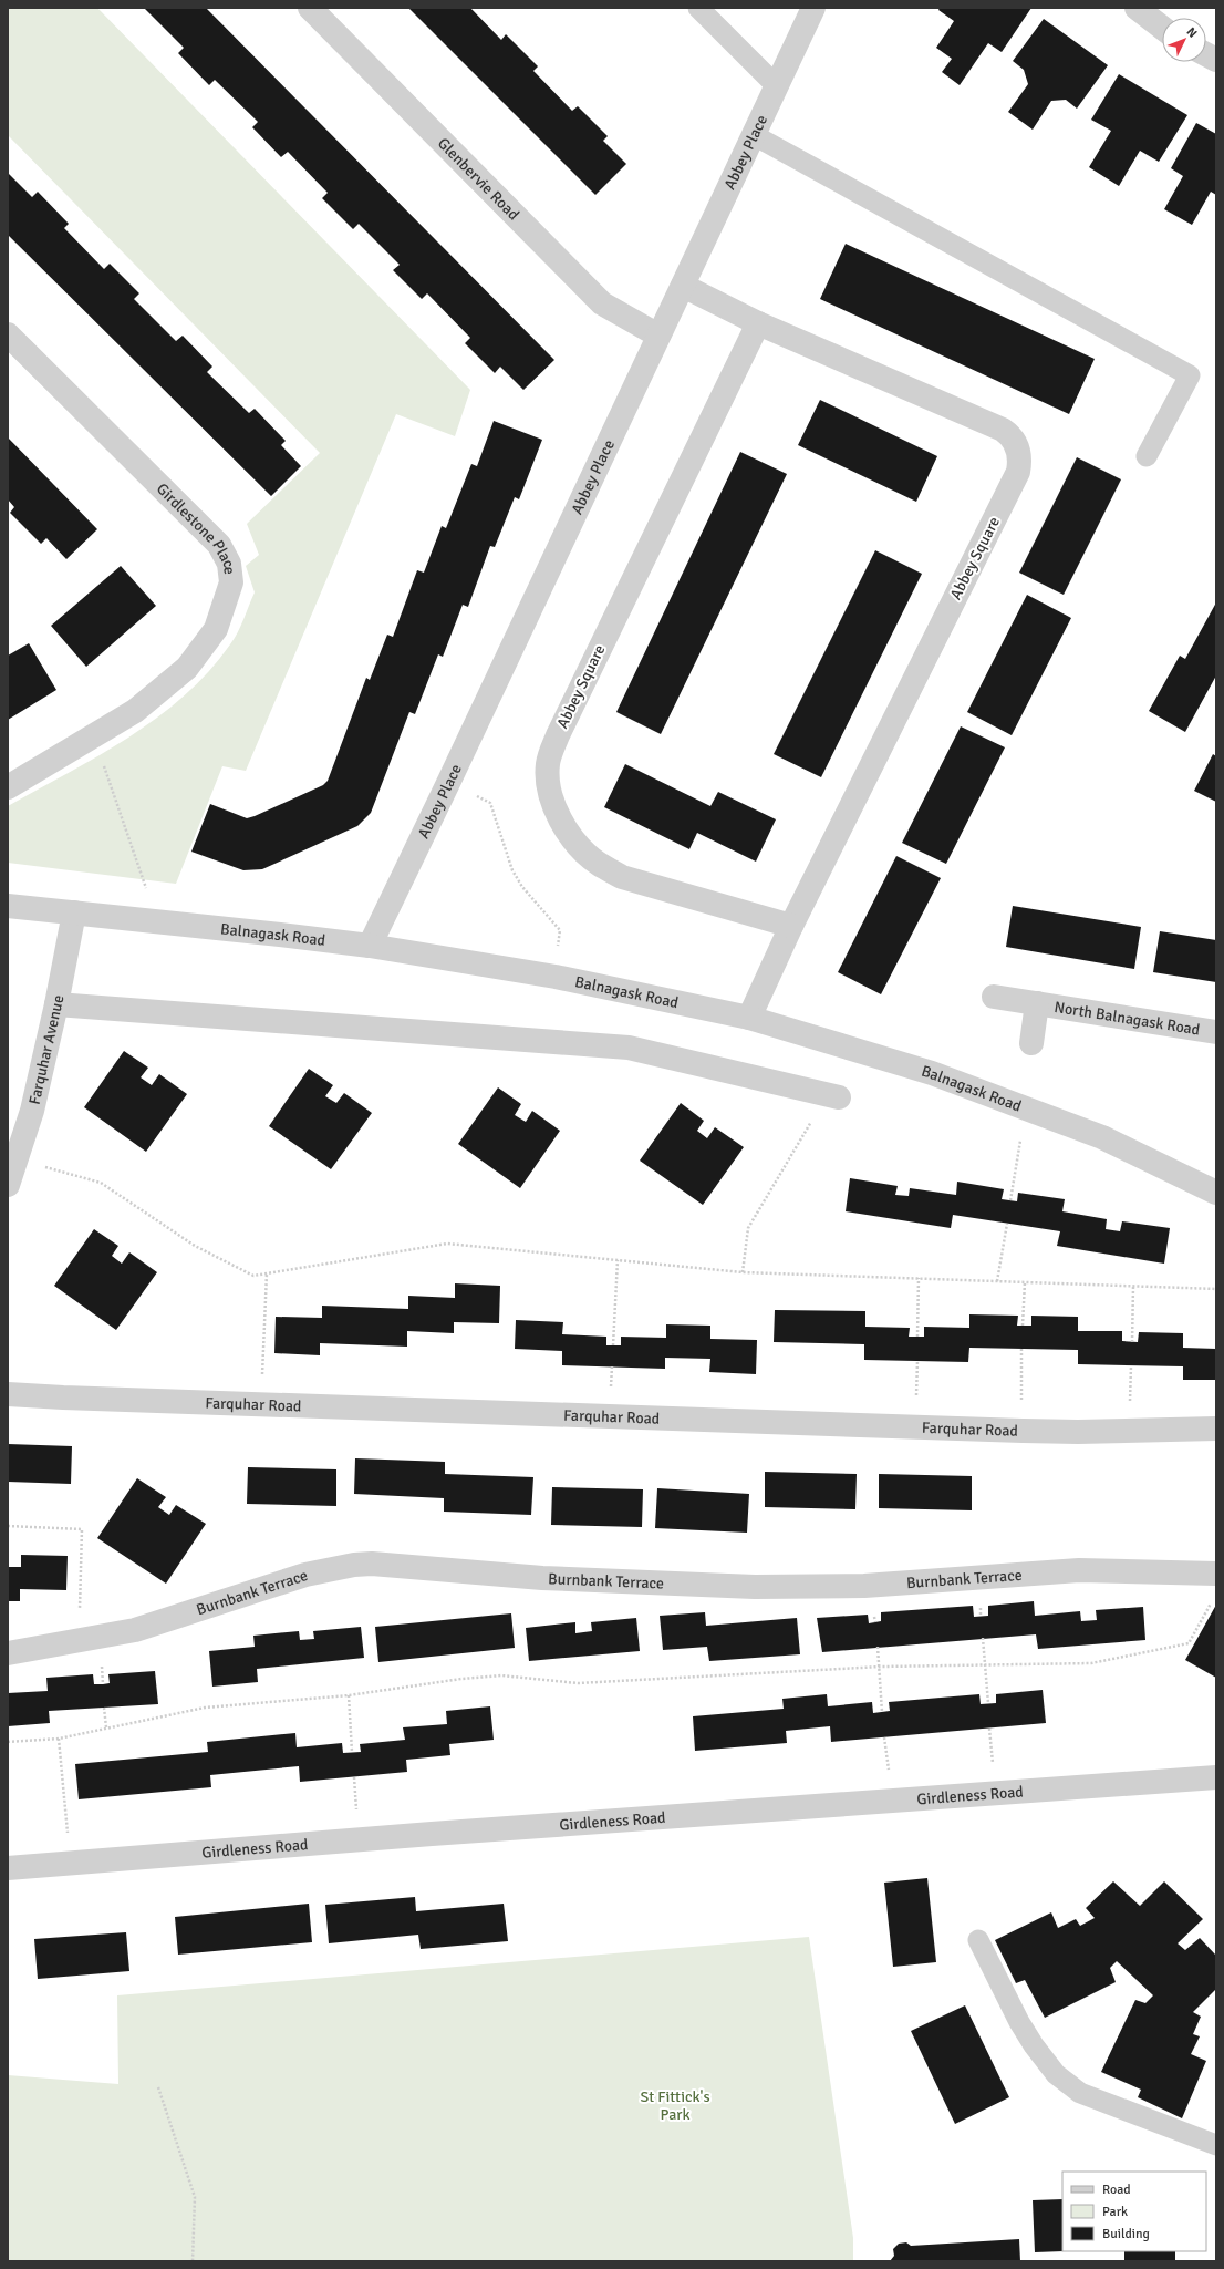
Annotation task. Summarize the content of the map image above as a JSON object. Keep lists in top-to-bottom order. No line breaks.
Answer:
{"streets":{"street":["Abbey Place","Glenbervie Road","Girdlestone Place","Abbey Square","Balnagask Road","North Balnagask Road","Farquhar Avenue","Farquhar Road","Burnbank Terrace","Girdleness Road"]},"crossings":[["Abbey Place","Glenbervie Road"],["Abbey Place","Abbey Square"],["Abbey Place","Balnagask Road"],["Abbey Square","Balnagask Road"],["Balnagask Road","Farquhar Avenue"]],"parks":["St Fittick's Park"],"legend":["Road","Park","Building"],"north":"top right"}
